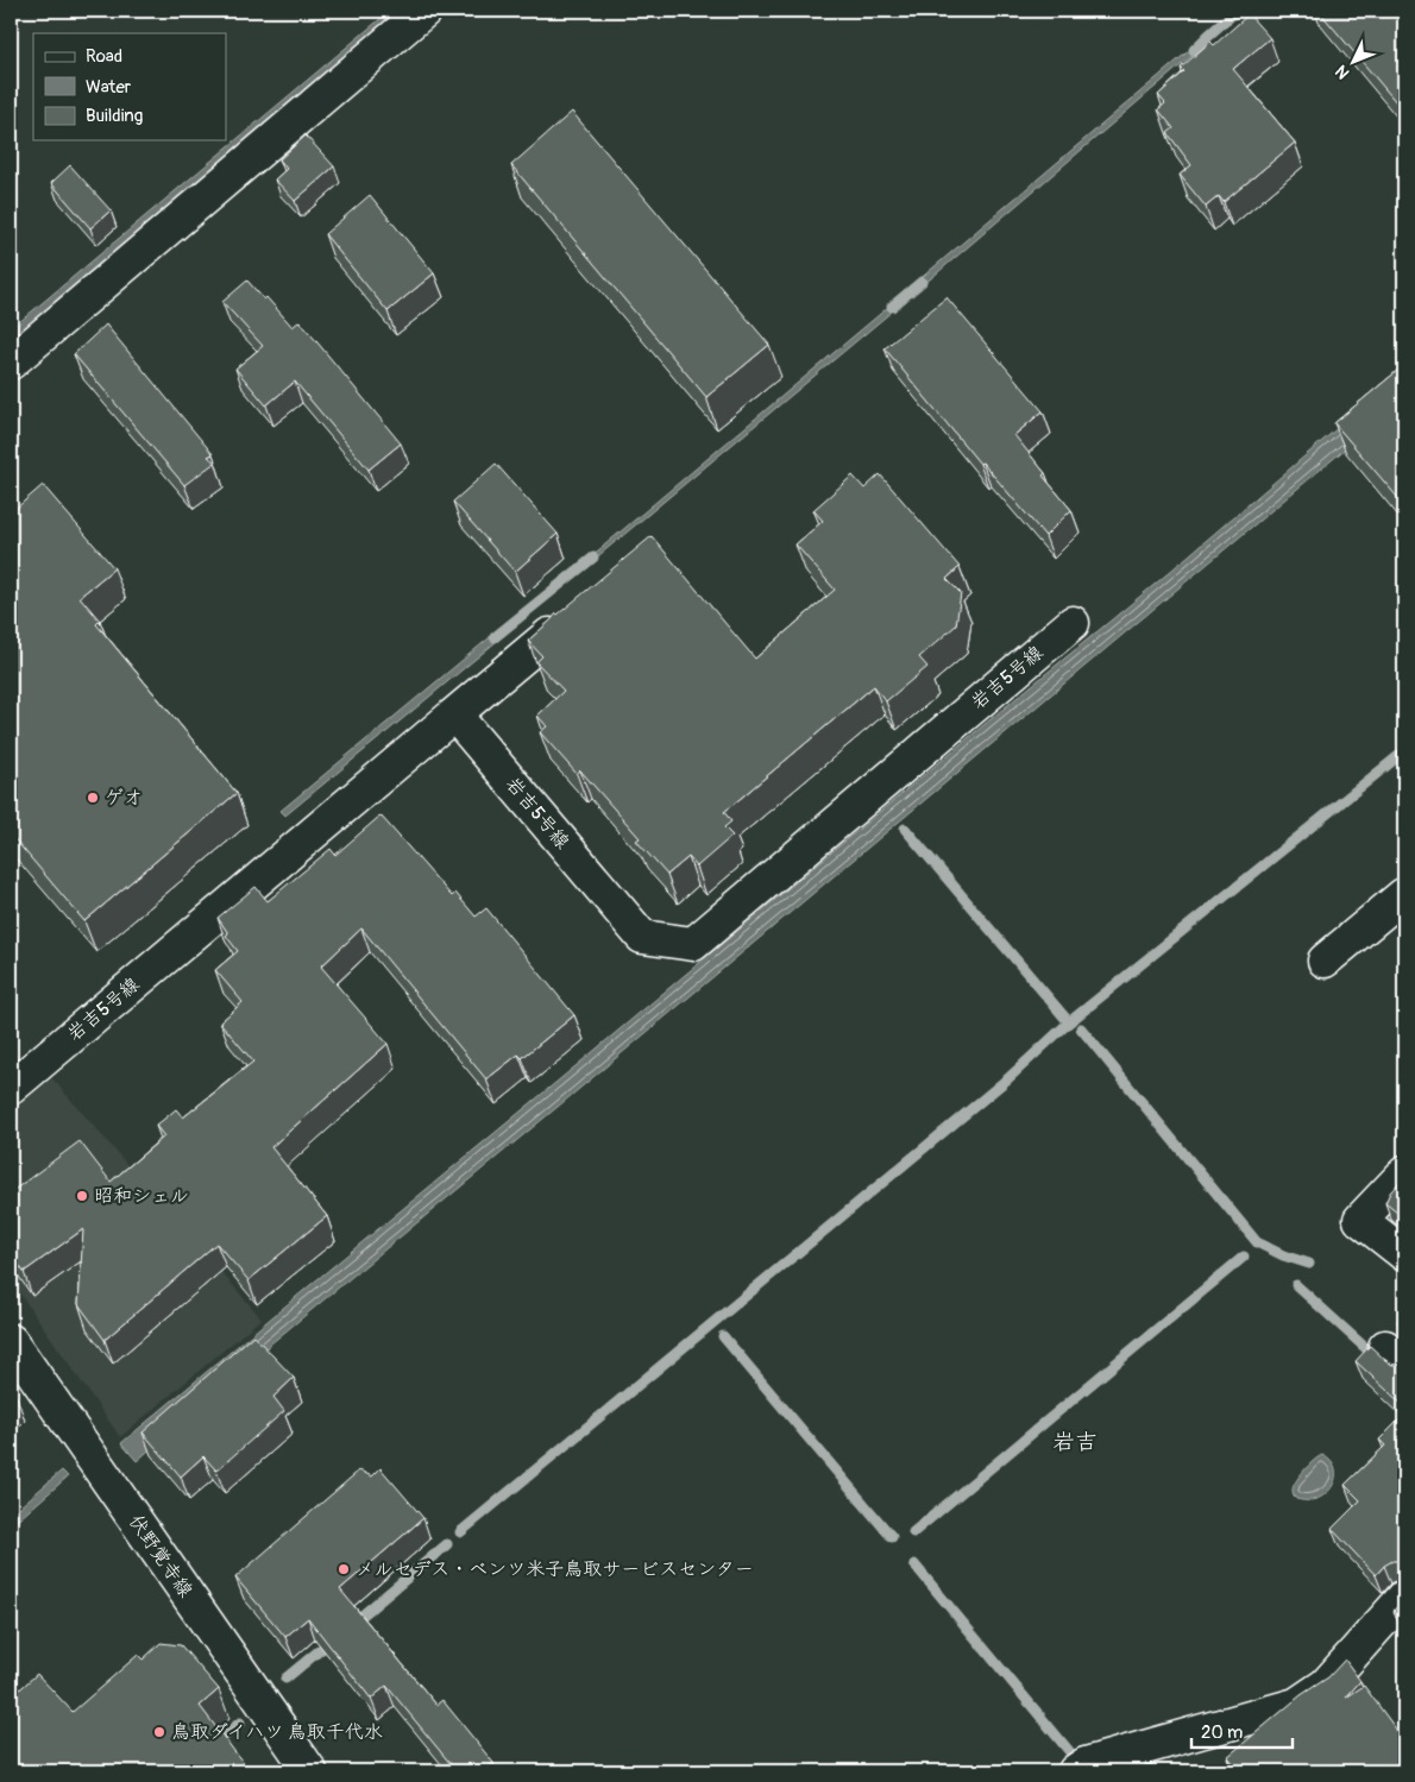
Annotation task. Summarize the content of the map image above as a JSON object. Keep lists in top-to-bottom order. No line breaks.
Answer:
{"streets":{"street":["岩吉5号線","伏野覚寺線"]},"districts":["岩吉"],"places":["ゲオ","昭和シェル","メルセデス・ベンツ米子鳥取サービスセンター","鳥取ダイハツ 鳥取千代水"],"legend":["Road","Water","Building"],"scale_bar":"20 m","north":"bottom left"}
